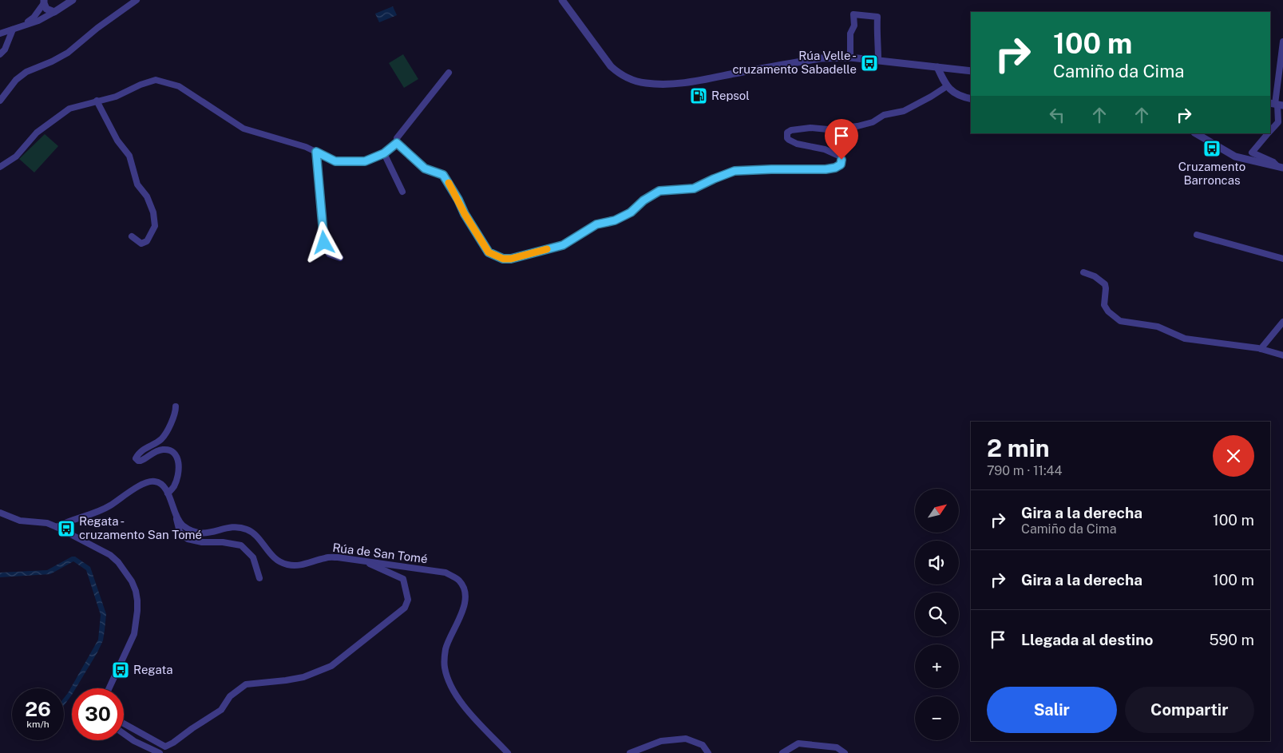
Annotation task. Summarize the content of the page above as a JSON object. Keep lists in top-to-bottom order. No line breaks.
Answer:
{"streets":{"street":["Rúa de San Tomé"]},"places":{"bus stop":["Rúa Velle - cruzamento Sabadelle","Cruzamento Barroncas","Regata - cruzamento San Tomé","Regata"],"fuel station":["Repsol"]},"north":"top right","page":{"turn":["100 m","Camiño da Cima"],"heading":["2 min","790 m · 11:44"],"map_buttons":["+","−"],"list":[{"name":"Gira a la derecha","note":"Camiño da Cima","value":"100 m"},{"name":"Gira a la derecha","value":"100 m"},{"name":"Llegada al destino","value":"590 m"}],"buttons":["Salir","Compartir"],"speed":"26 km/h","limit":"30"}}
